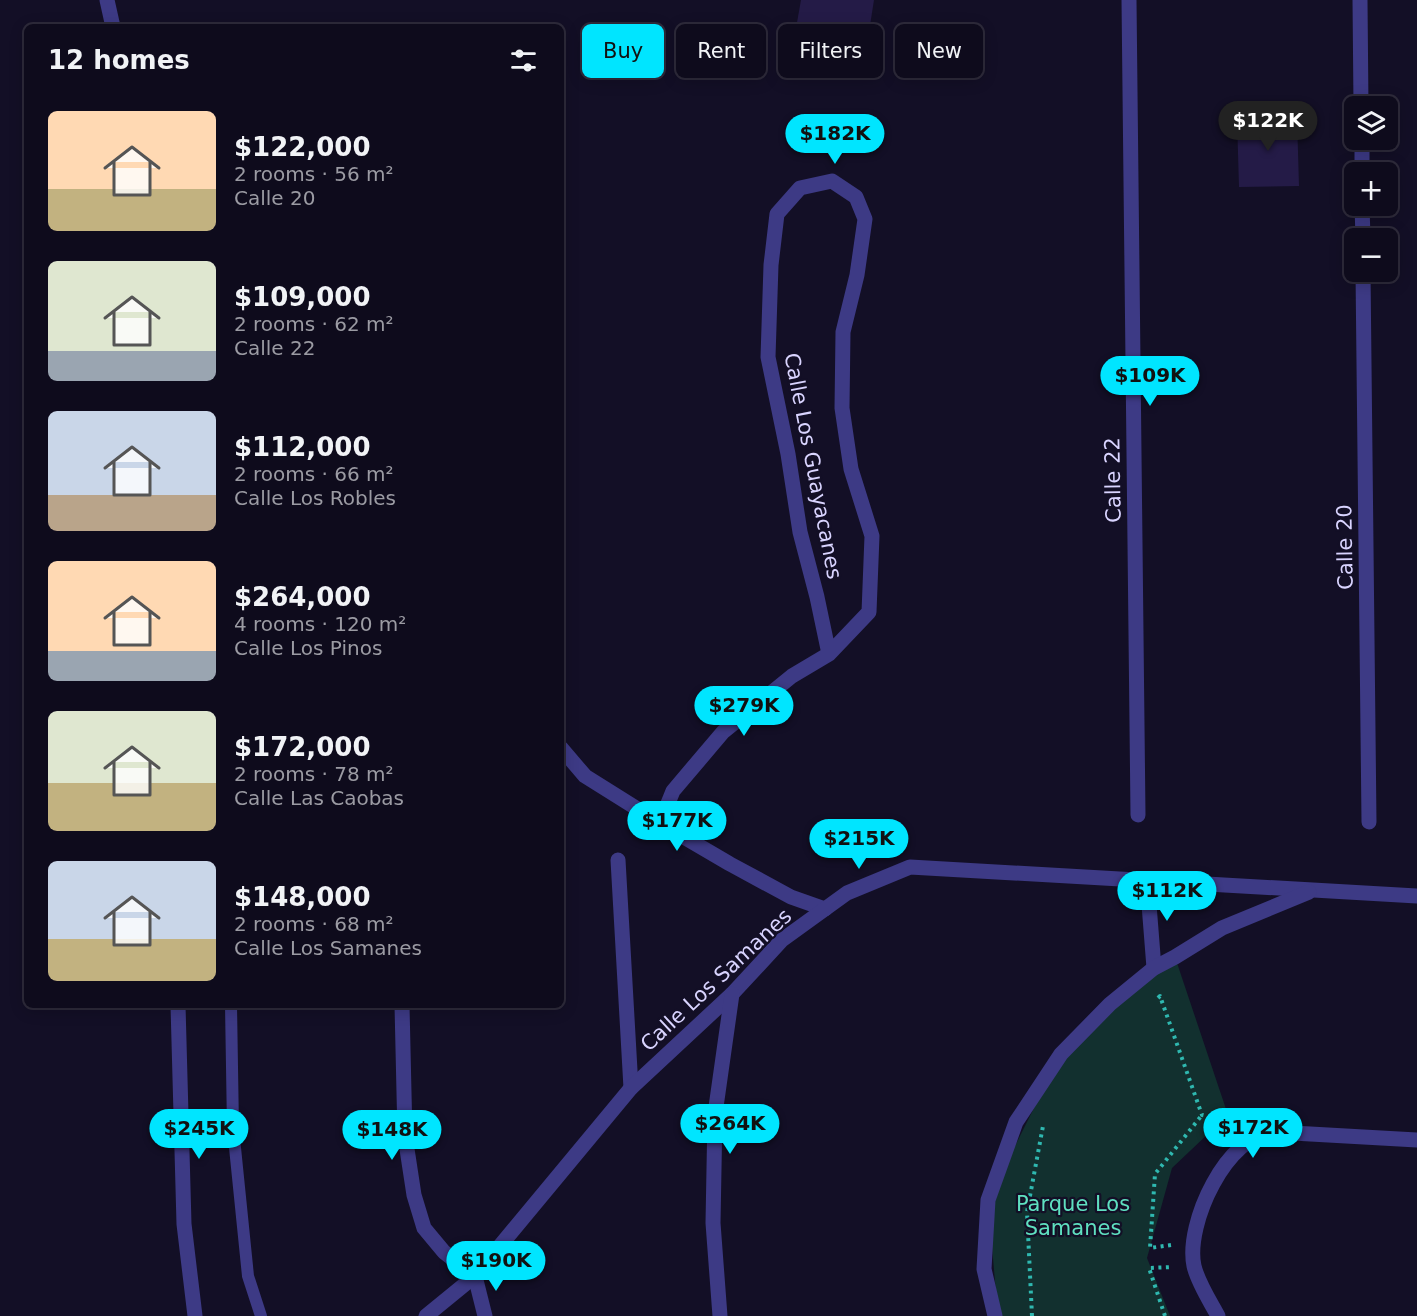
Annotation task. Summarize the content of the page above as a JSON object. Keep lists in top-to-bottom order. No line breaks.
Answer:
{"streets":{"street":["Calle Los Guayacanes","Calle 22","Calle 20","Calle Los Samanes"]},"parks":["Parque Los Samanes"],"page":{"chip":["Buy","Rent","Filters","New"],"heading":"12 homes","map_buttons":["+","−"],"list":[{"name":"$122,000","note":"2 rooms · 56 m² · Calle 20"},{"name":"$109,000","note":"2 rooms · 62 m² · Calle 22"},{"name":"$112,000","note":"2 rooms · 66 m² · Calle Los Robles"},{"name":"$264,000","note":"4 rooms · 120 m² · Calle Los Pinos"},{"name":"$172,000","note":"2 rooms · 78 m² · Calle Las Caobas"},{"name":"$148,000","note":"2 rooms · 68 m² · Calle Los Samanes"}],"price":["$122K","$182K","$109K","$279K","$177K","$215K","$112K","$264K","$172K","$245K","$148K","$190K"]}}
